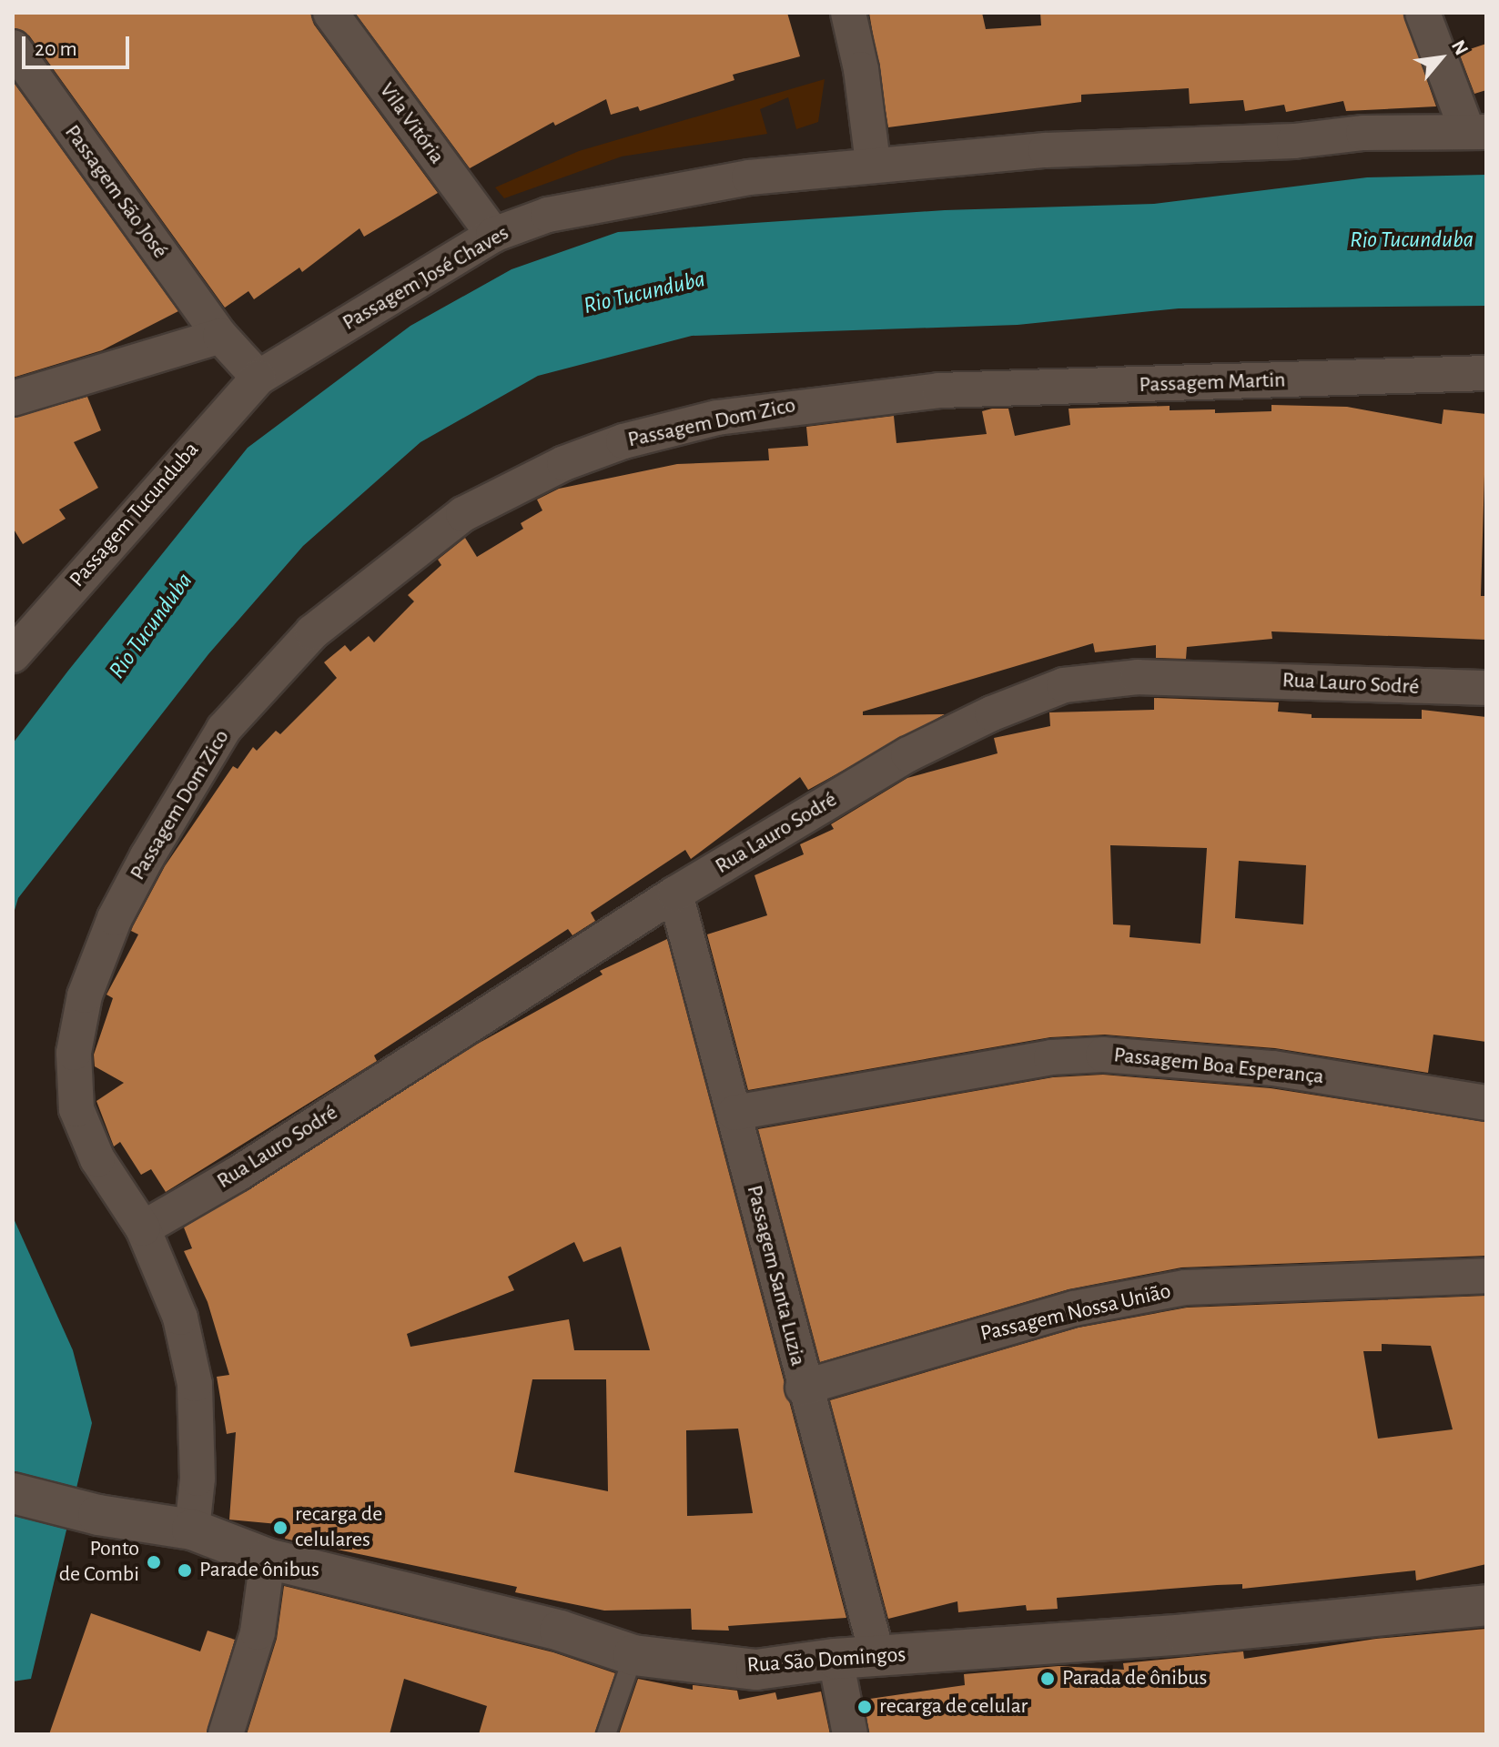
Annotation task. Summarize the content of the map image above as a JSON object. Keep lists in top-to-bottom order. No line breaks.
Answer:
{"streets":{"street":["Vila Vitória","Passagem São José","Passagem José Chaves","Passagem Martin","Passagem Dom Zico","Passagem Tucunduba","Rua Lauro Sodré","Passagem Boa Esperança","Passagem Santa Luzia","Passagem Nossa União","Rua São Domingos"]},"crossings":[["Vila Vitória","Passagem José Chaves"],["Passagem José Chaves","Passagem Tucunduba"],["Passagem Martin","Passagem Dom Zico"],["Passagem Dom Zico","Rua Lauro Sodré"],["Passagem Dom Zico","Rua São Domingos"],["Rua Lauro Sodré","Passagem Santa Luzia"],["Passagem Boa Esperança","Passagem Santa Luzia"],["Passagem Santa Luzia","Passagem Nossa União"],["Passagem Santa Luzia","Rua São Domingos"]],"water":["Rio Tucunduba"],"places":["recarga de celulares","Ponto de Combi","Parade ônibus","Parada de ônibus","recarga de celular"],"scale_bar":"20 m","north":"top right"}
